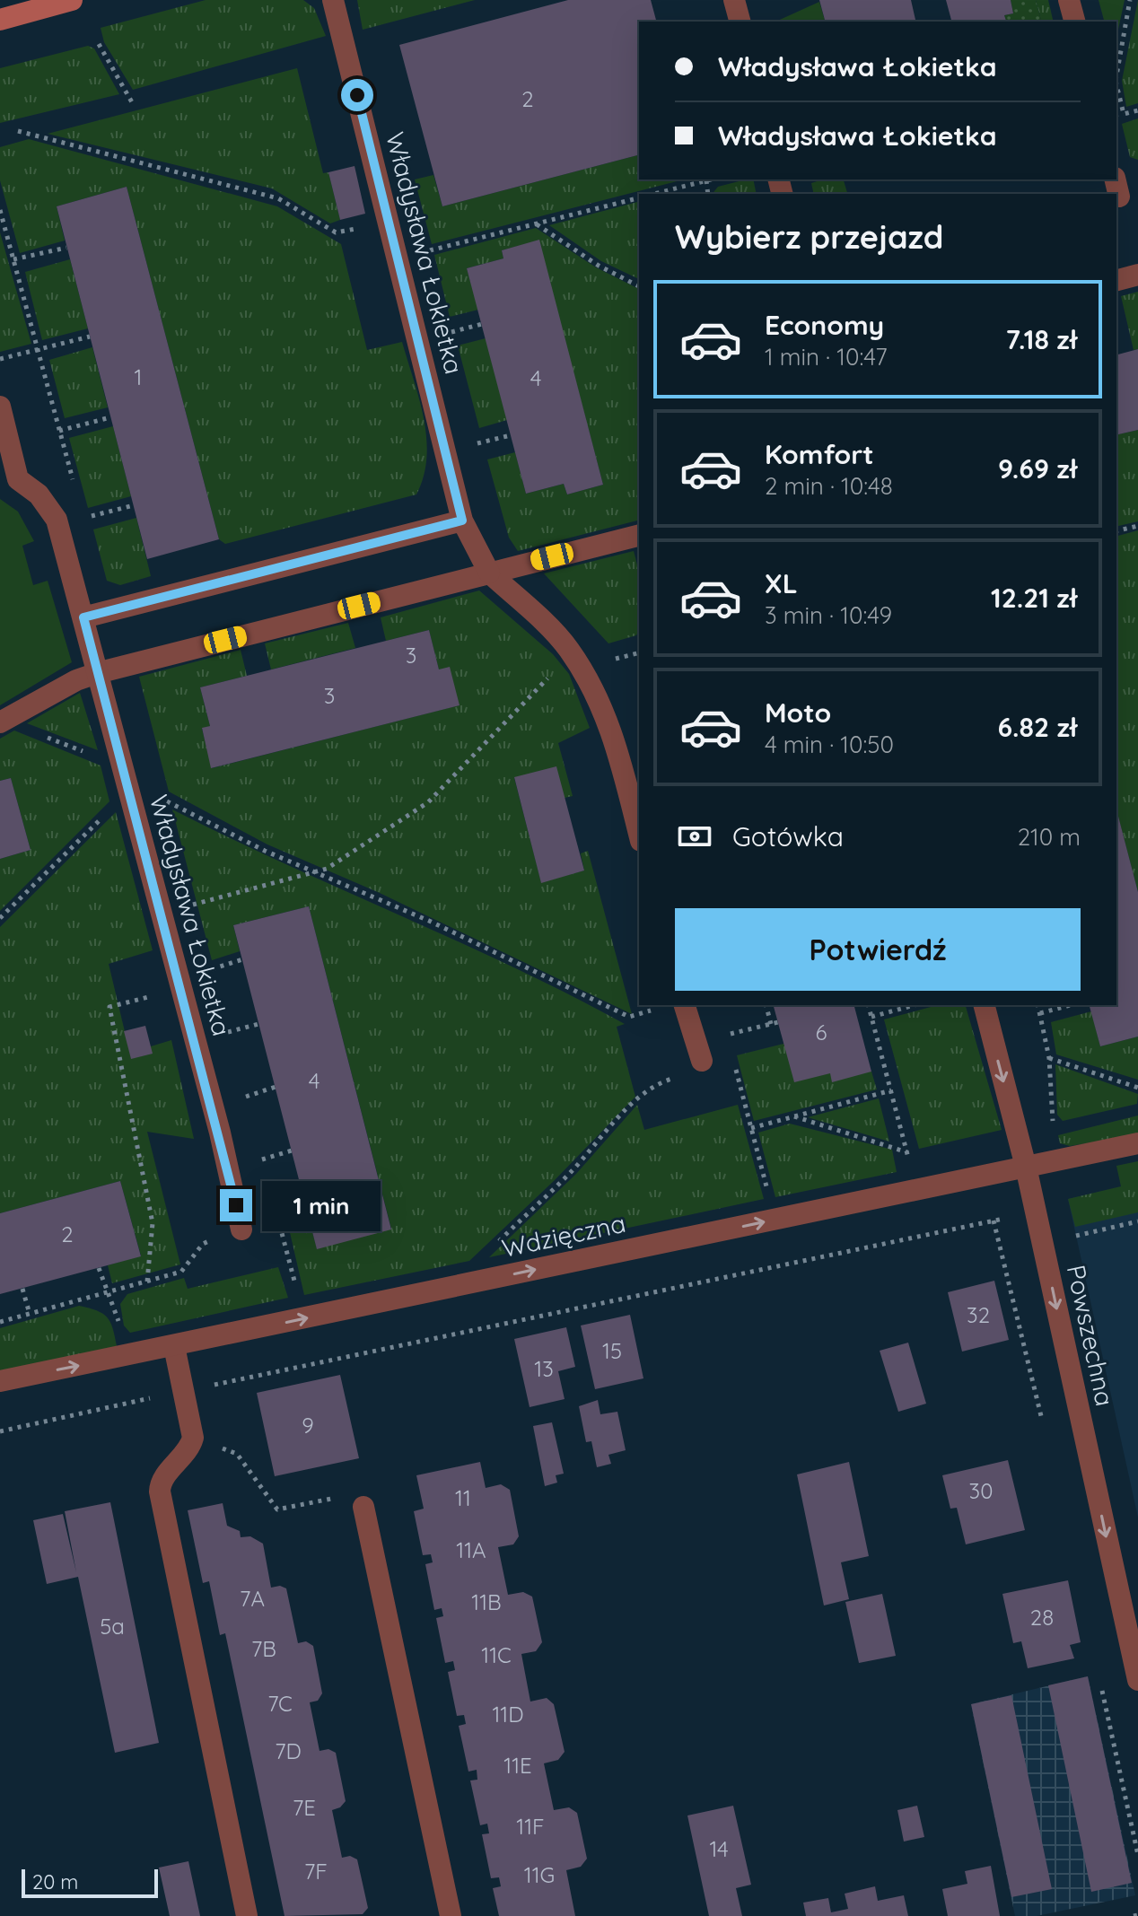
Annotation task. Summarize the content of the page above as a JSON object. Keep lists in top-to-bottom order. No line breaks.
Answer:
{"streets":{"street":["Władysława Łokietka","Wdzięczna","Powszechna"]},"crossings":[["Wdzięczna","Powszechna"]],"one_way":["Wdzięczna","Powszechna"],"house_numbers":["2","1","4","3","3","6","4","2","32","15","13","9","30","11","11A","7A","11B","28","5a","7B","11C","7C","11D","7D","11E","7E","11F","14","7F","11G"],"scale_bar":"20 m","page":{"banner":["Władysława Łokietka","Władysława Łokietka"],"heading":"Wybierz przejazd","list":[{"name":"Economy","note":"1 min · 10:47","value":"7.18 zł"},{"name":"Komfort","note":"2 min · 10:48","value":"9.69 zł"},{"name":"XL","note":"3 min · 10:49","value":"12.21 zł"},{"name":"Moto","note":"4 min · 10:50","value":"6.82 zł"}],"pay":["Gotówka","210 m"],"buttons":"Potwierdź","bubble":"1 min","scale":"20 m"}}
